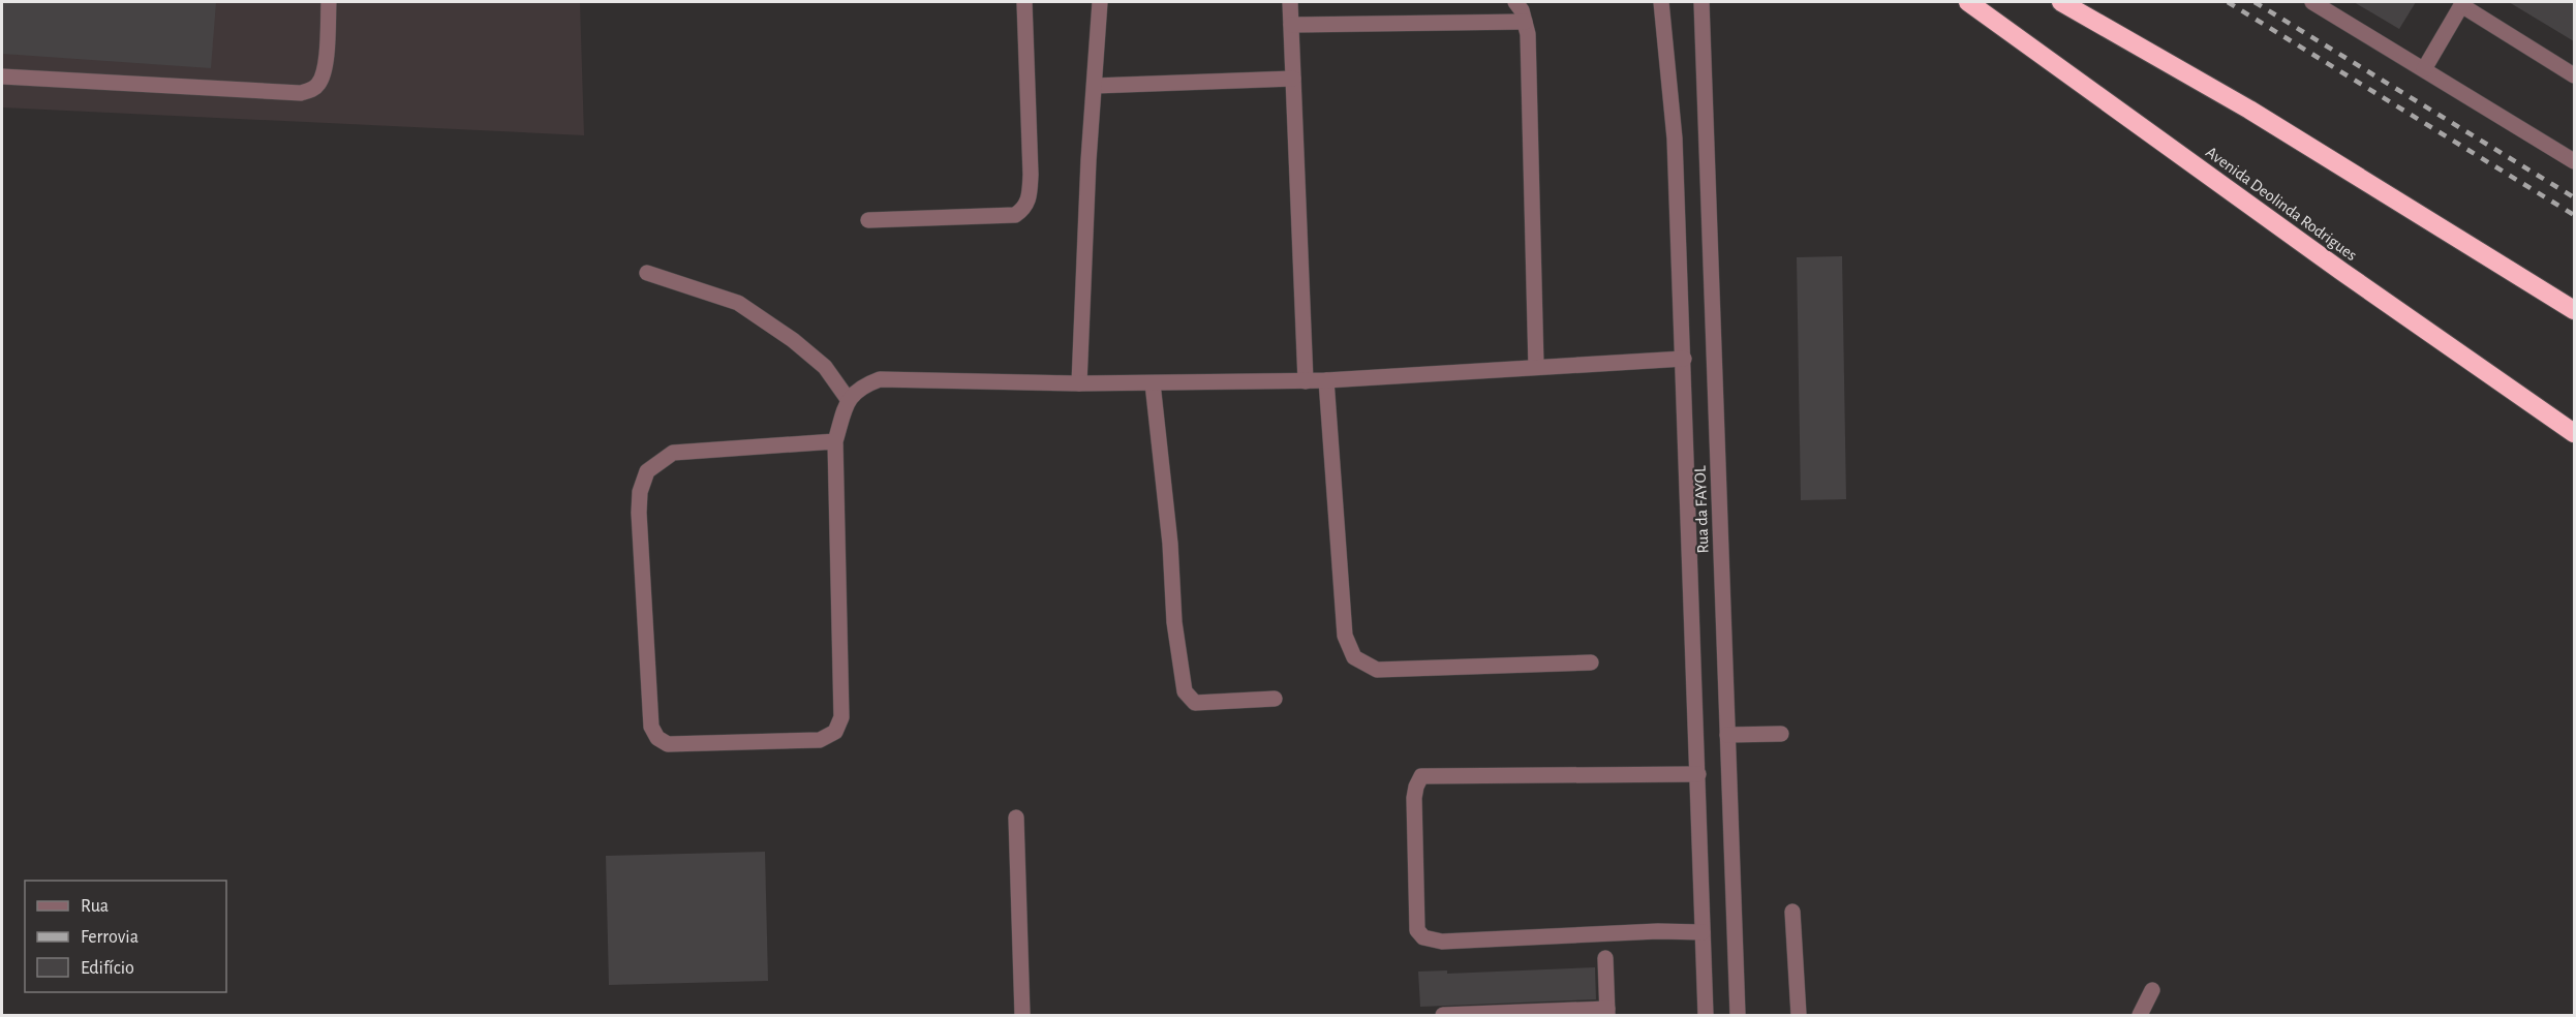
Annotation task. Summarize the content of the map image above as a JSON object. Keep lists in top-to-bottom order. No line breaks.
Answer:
{"streets":{"highway":["Avenida Deolinda Rodrigues"],"street":["Rua da FAYOL"]},"legend":["Rua","Ferrovia","Edifício"]}
